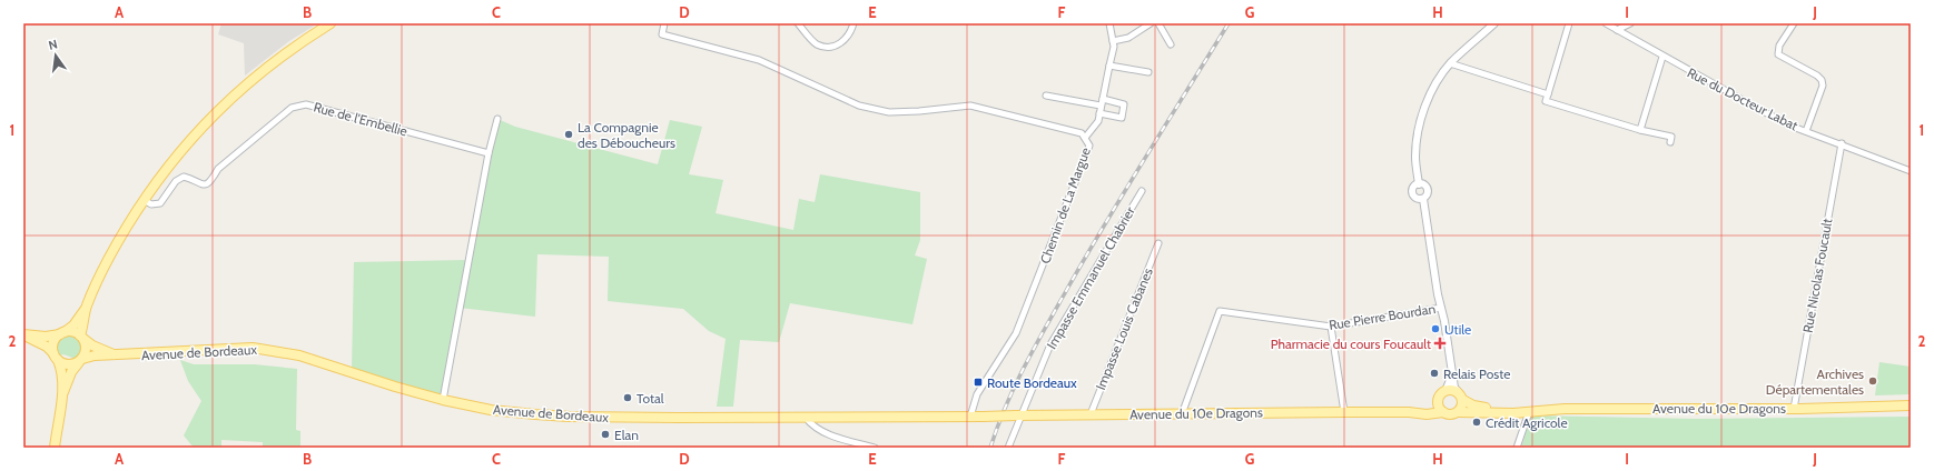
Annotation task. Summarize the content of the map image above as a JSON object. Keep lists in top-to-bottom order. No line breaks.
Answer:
{"streets":{"main road":["Avenue de Bordeaux","Avenue du 10e Dragons"],"street":["Rue du Docteur Labat","Rue de l'Embellie","Chemin de La Margue","Rue Nicolas Foucault","Impasse Emmanuel Chabrier","Rue Pierre Bourdan","Impasse Louis Cabanes"]},"crossings":[["Rue du Docteur Labat","Rue Nicolas Foucault"],["Chemin de La Margue","Avenue de Bordeaux"],["Chemin de La Margue","Avenue du 10e Dragons"],["Rue Nicolas Foucault","Avenue du 10e Dragons"],["Impasse Emmanuel Chabrier","Avenue du 10e Dragons"],["Rue Pierre Bourdan","Avenue du 10e Dragons"],["Impasse Louis Cabanes","Avenue du 10e Dragons"],["Avenue de Bordeaux","Avenue du 10e Dragons"]],"places":{"other":["La Compagnie des Déboucheurs","Utile","Relais Poste","Archives Départementales","Total","Crédit Agricole","Elan"],"health":["Pharmacie du cours Foucault"],"transit":["Route Bordeaux"]},"north":"top","grid":{"columns":["A","B","C","D","E","F","G","H","I","J"],"rows":["1","2"]}}
